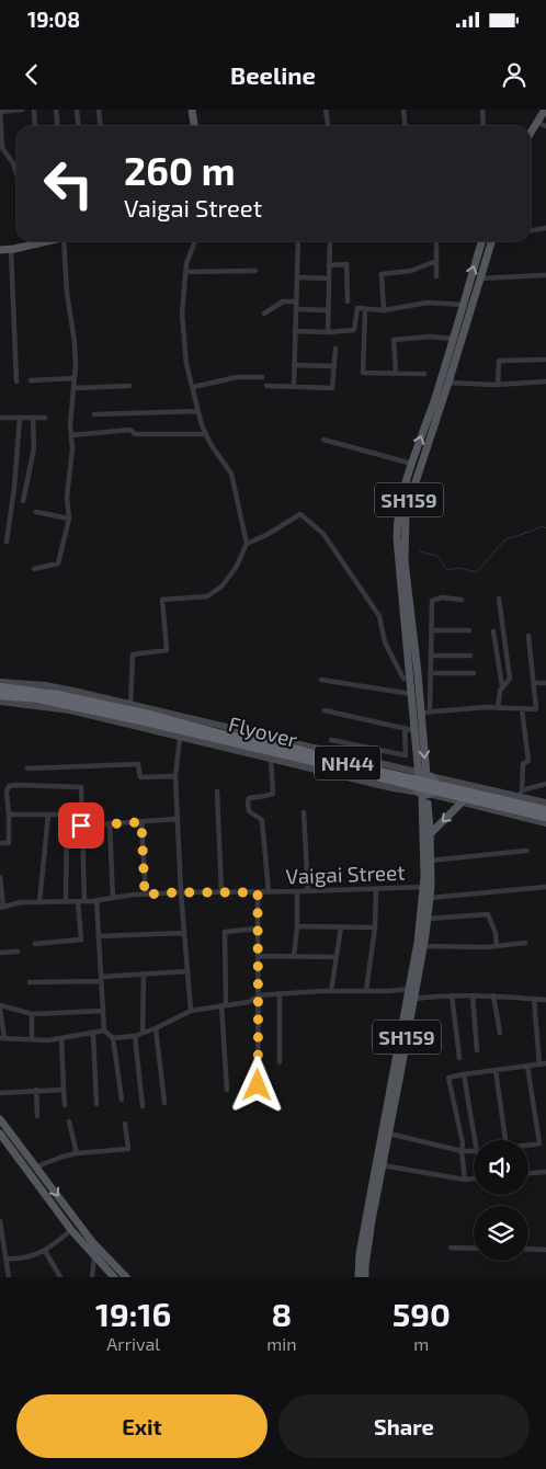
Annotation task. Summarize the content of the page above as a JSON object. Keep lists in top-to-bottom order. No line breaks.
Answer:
{"streets":{"highway":["Flyover","NH44"],"main road":["SH159"],"street":["Vaigai Street"]},"crossings":[["SH159","Vaigai Street"],["Flyover","NH44"]],"page":{"status":"19:08","header":"Beeline","turn":["260 m","Vaigai Street"],"eta":["19:16","Arrival","8","min","590","m"],"buttons":["Exit","Share"]}}
